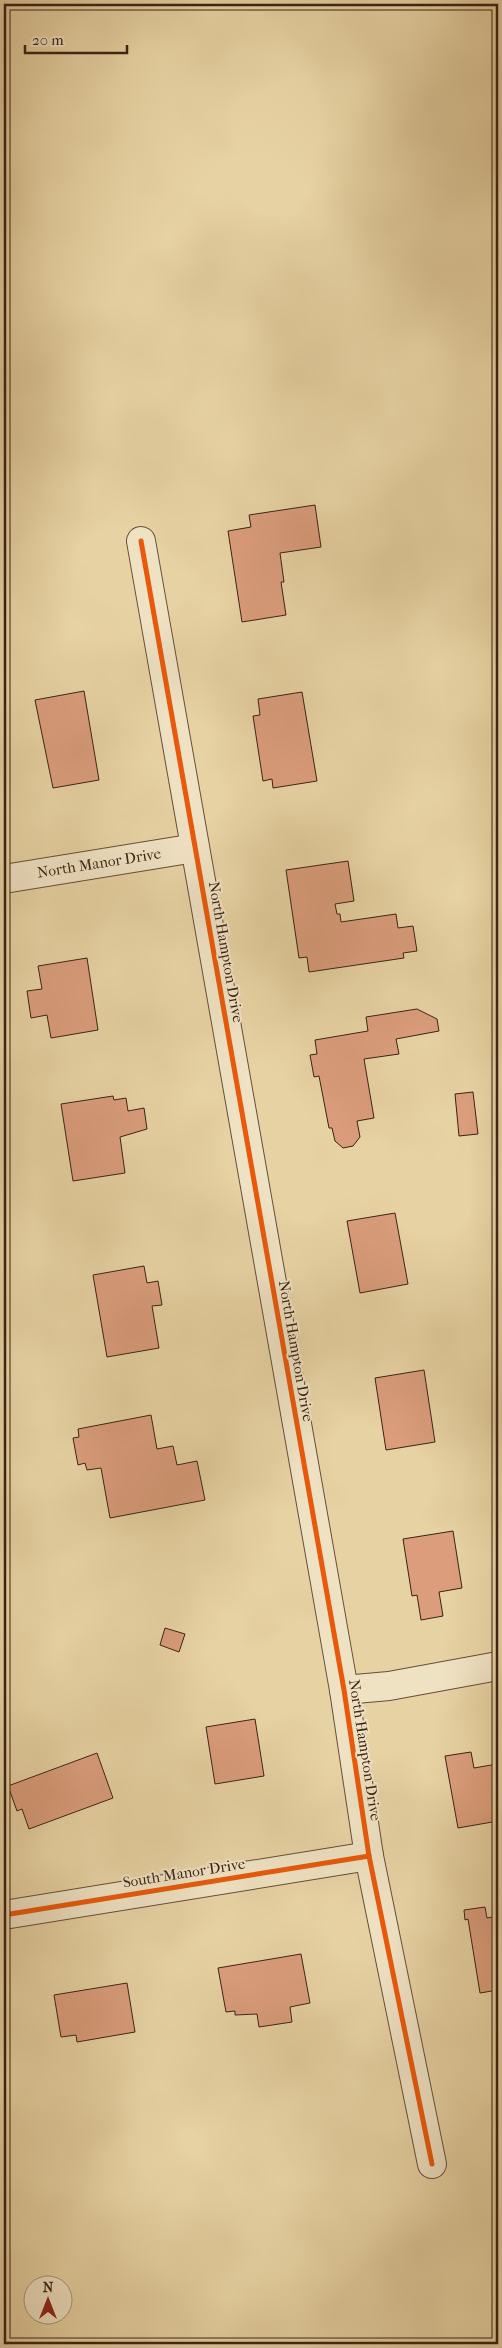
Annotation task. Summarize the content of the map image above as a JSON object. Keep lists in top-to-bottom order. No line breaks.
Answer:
{"streets":{"street":["North Manor Drive","North Hampton Drive","South Manor Drive"]},"crossings":[["North Manor Drive","North Hampton Drive"],["North Hampton Drive","South Manor Drive"]],"scale_bar":"20 m","north":"top"}
